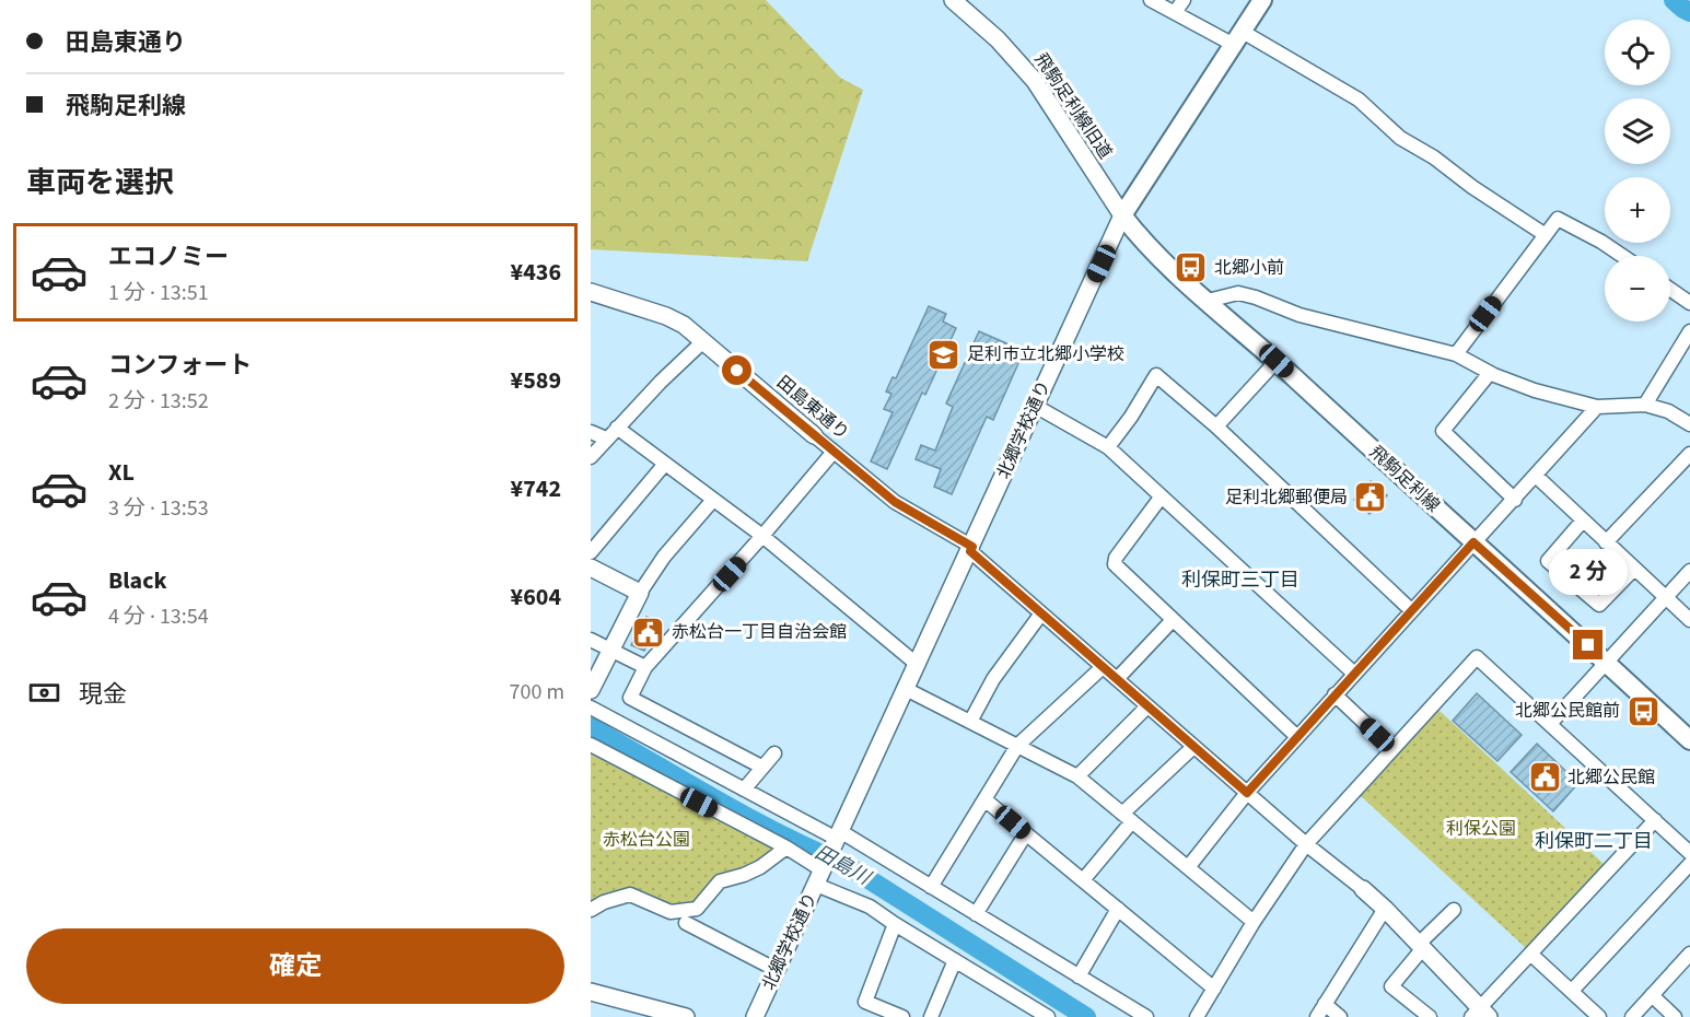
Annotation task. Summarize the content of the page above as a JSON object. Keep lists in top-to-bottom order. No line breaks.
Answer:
{"streets":{"main road":["北郷学校通り","飛駒足利線"],"street":["飛駒足利線旧道","田島東通り"]},"crossings":[["飛駒足利線旧道","北郷学校通り"],["飛駒足利線旧道","飛駒足利線"],["田島東通り","北郷学校通り"],["北郷学校通り","飛駒足利線"]],"districts":["利保町三丁目","利保町二丁目"],"water":["田島川"],"parks":["利保公園","赤松台公園"],"places":{"bus stop":["北郷小前","北郷公民館前"],"school or university":["足利市立北郷小学校"],"public building":["足利北郷郵便局","赤松台一丁目自治会館","北郷公民館"]},"page":{"banner":["田島東通り","飛駒足利線"],"map_buttons":["+","−"],"heading":"車両を選択","list":[{"name":"エコノミー","note":"1 分 · 13:51","value":"¥436"},{"name":"コンフォート","note":"2 分 · 13:52","value":"¥589"},{"name":"XL","note":"3 分 · 13:53","value":"¥742"},{"name":"Black","note":"4 分 · 13:54","value":"¥604"}],"bubble":"2 分","pay":["現金","700 m"],"buttons":"確定"}}
